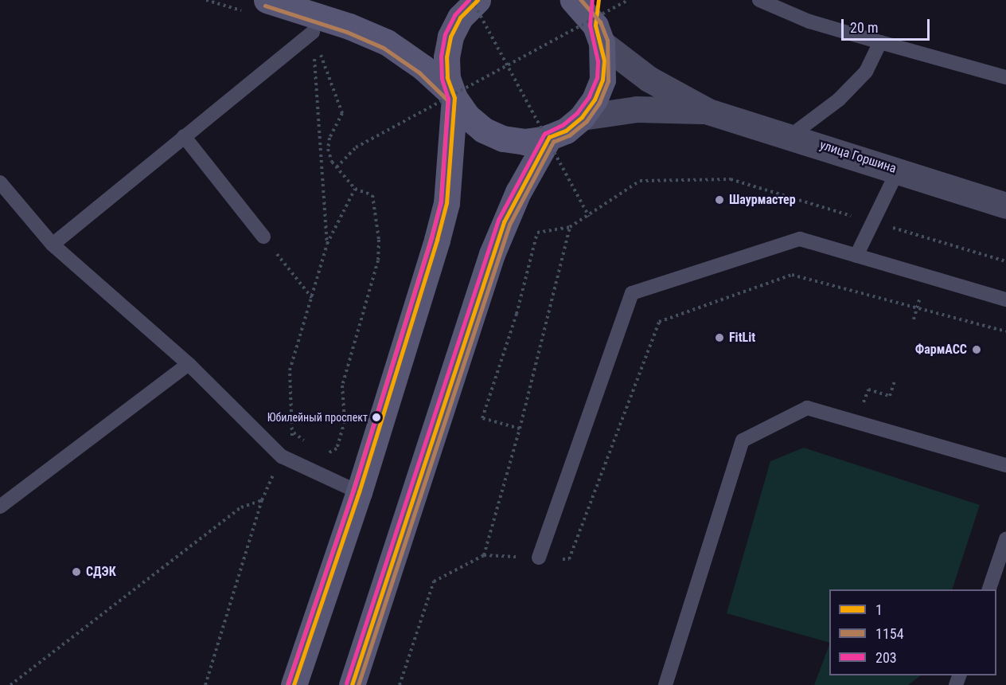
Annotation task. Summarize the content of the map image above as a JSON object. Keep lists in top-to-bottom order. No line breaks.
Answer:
{"streets":{"street":["улица Горшина"]},"places":["Шаурмастер","FitLit","ФармАСС","Юбилейный проспект","СДЭК"],"lines":["transit line 1","transit line 1154","transit line 203"],"legend":["1","1154","203"],"scale_bar":"20 m"}
